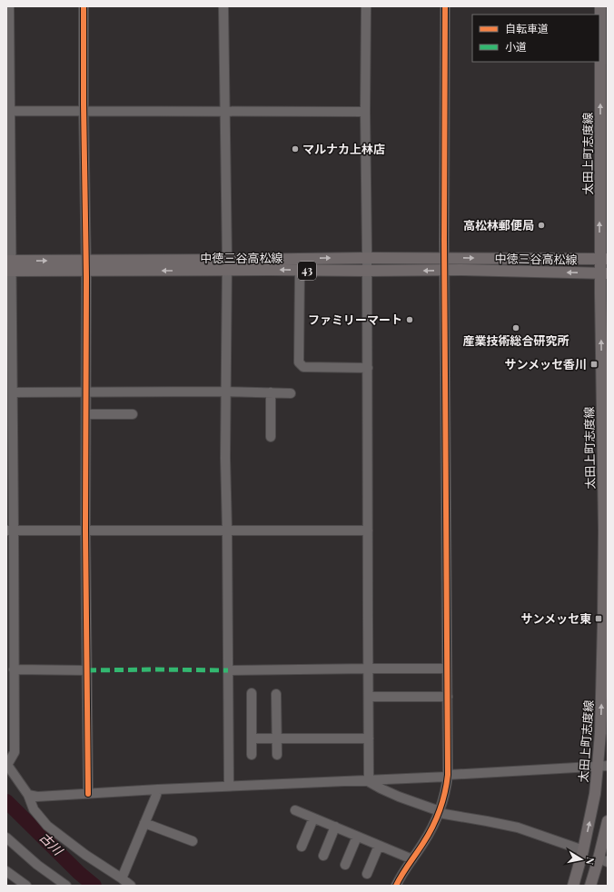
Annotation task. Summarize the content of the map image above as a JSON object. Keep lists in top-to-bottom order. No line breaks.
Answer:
{"streets":{"main road":["太田上町志度線","中徳三谷高松線","43"]},"crossings":[["太田上町志度線","中徳三谷高松線"]],"one_way":["太田上町志度線"],"water":["古川"],"places":{"other":["マルナカ上林店","高松林郵便局","ファミリーマート","産業技術総合研究所"],"transit":["サンメッセ香川","サンメッセ東"]},"legend":["自転車道","小道"],"north":"right"}
